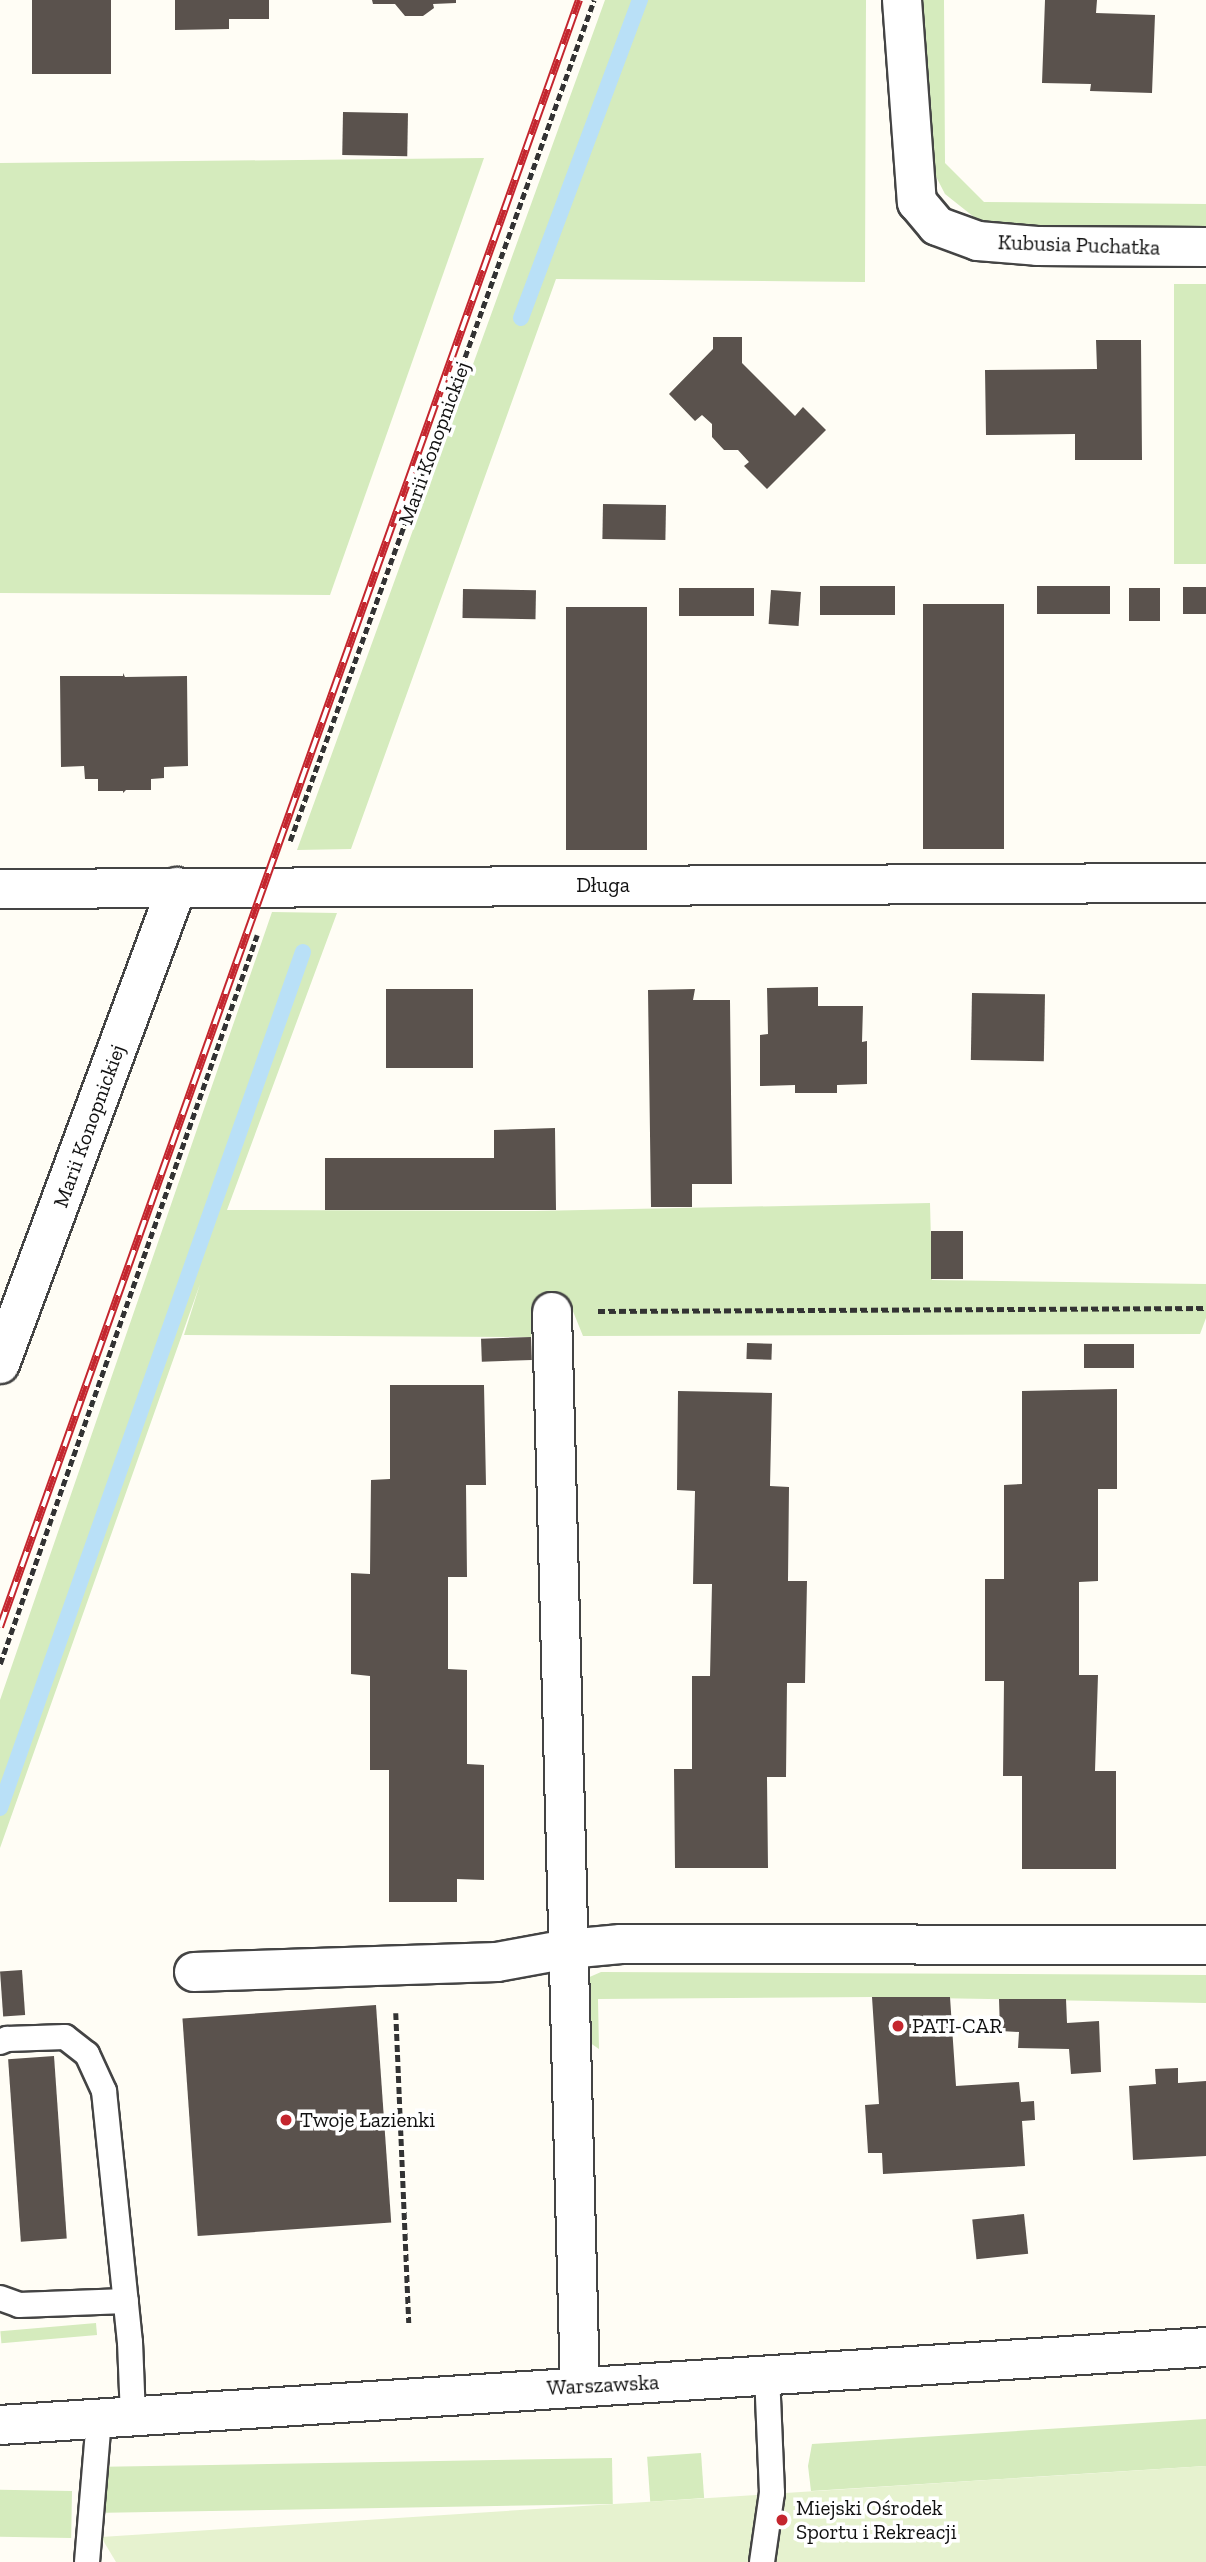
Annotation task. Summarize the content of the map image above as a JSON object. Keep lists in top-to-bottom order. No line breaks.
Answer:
{"streets":{"street":["Kubusia Puchatka","Marii Konopnickiej","Długa","Warszawska"]},"crossings":[["Marii Konopnickiej","Długa"]],"places":["PATI-CAR","Twoje Łazienki","Miejski Ośrodek Sportu i Rekreacji"]}
